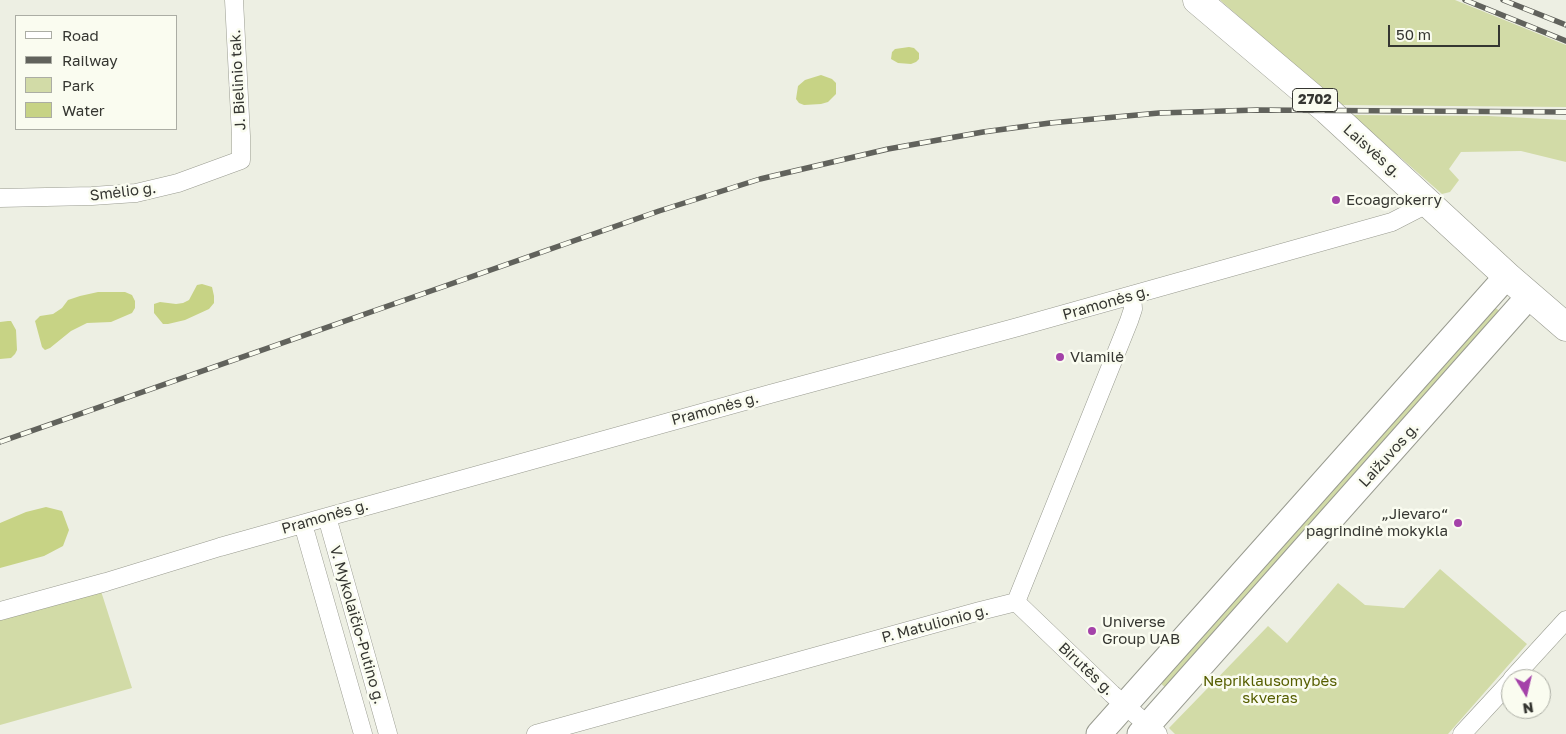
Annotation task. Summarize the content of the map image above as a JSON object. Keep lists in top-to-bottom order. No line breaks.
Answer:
{"streets":{"main road":["2702","Laisvės g.","Laižuvos g."],"street":["J. Bielinio tak.","Smėlio g.","Pramonės g.","P. Matulionio g.","V. Mykolaičio-Putino g.","Birutės g."]},"crossings":[["J. Bielinio tak.","Smėlio g."],["Laisvės g.","Pramonės g."],["Laisvės g.","Laižuvos g."],["Pramonės g.","V. Mykolaičio-Putino g."],["Laižuvos g.","Birutės g."],["P. Matulionio g.","Birutės g."]],"parks":["Nepriklausomybės skveras"],"places":["Ecoagrokerry","Vlamilė","„Jievaro“ pagrindinė mokykla","Universe Group UAB"],"legend":["Road","Railway","Park","Water"],"scale_bar":"50 m","north":"bottom"}
